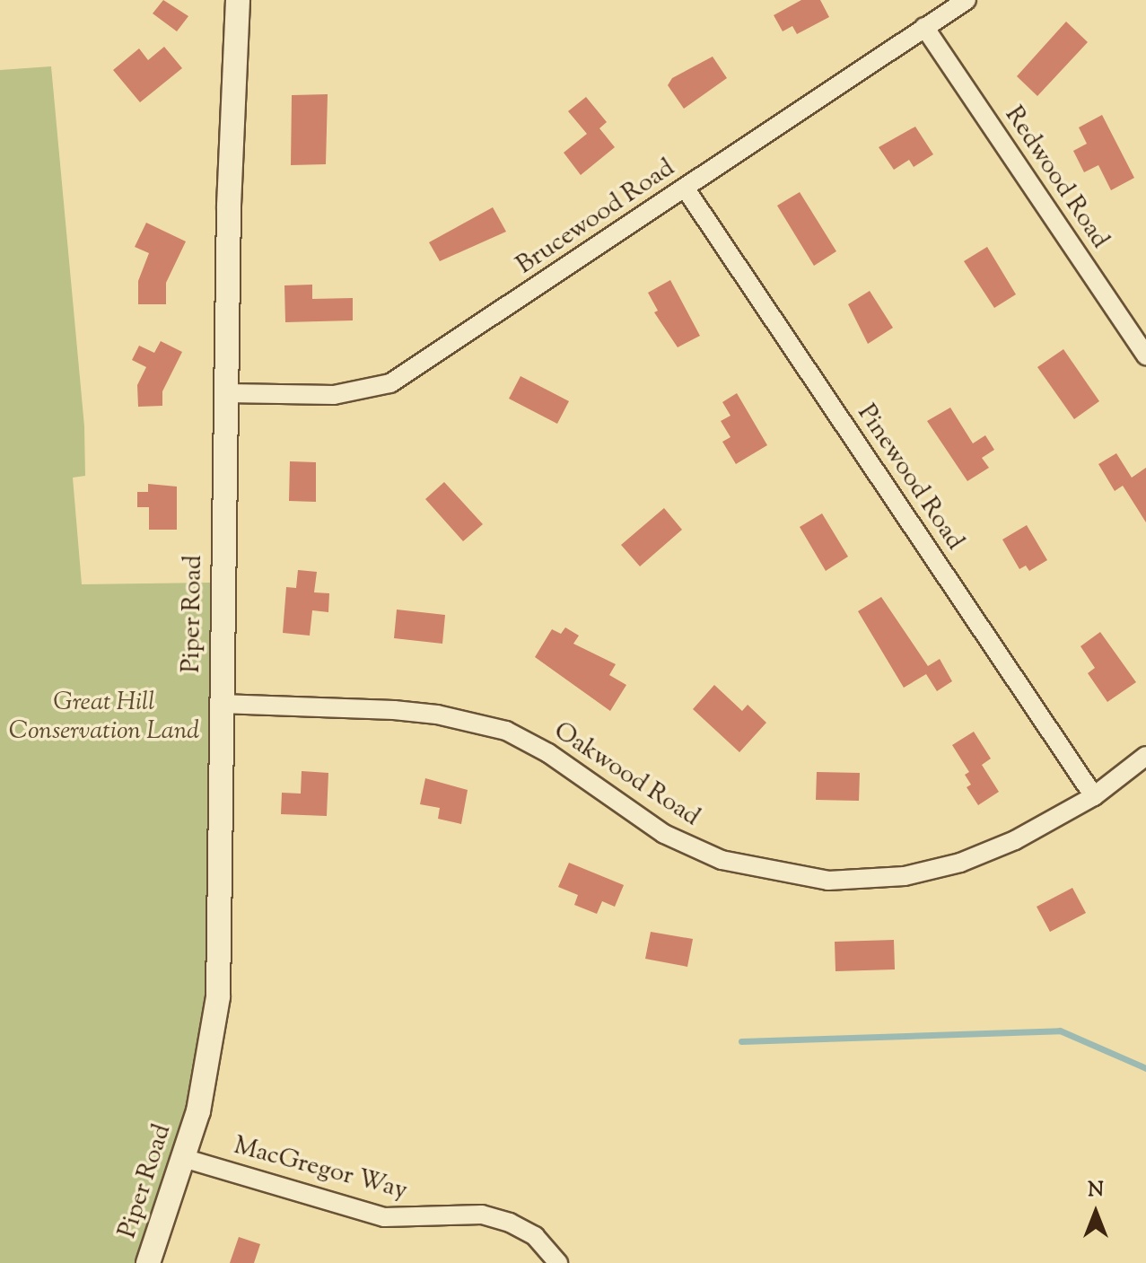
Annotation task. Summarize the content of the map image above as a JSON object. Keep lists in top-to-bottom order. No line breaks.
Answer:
{"streets":{"street":["Redwood Road","Brucewood Road","Pinewood Road","Piper Road","Oakwood Road","MacGregor Way"]},"crossings":[["Redwood Road","Brucewood Road"],["Brucewood Road","Pinewood Road"],["Brucewood Road","Piper Road"],["Pinewood Road","Oakwood Road"],["Piper Road","Oakwood Road"],["Piper Road","MacGregor Way"]],"parks":["Great Hill Conservation Land"],"north":"top"}
